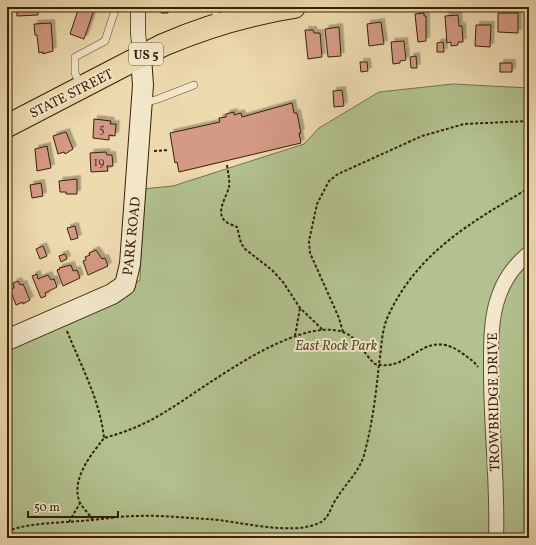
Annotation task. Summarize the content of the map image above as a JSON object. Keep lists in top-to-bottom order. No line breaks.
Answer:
{"streets":{"main road":["US 5","STATE STREET","PARK ROAD"],"street":["TROWBRIDGE DRIVE"]},"crossings":[["STATE STREET","PARK ROAD"]],"parks":["East Rock Park"],"house_numbers":["5","19"],"scale_bar":"50 m"}
